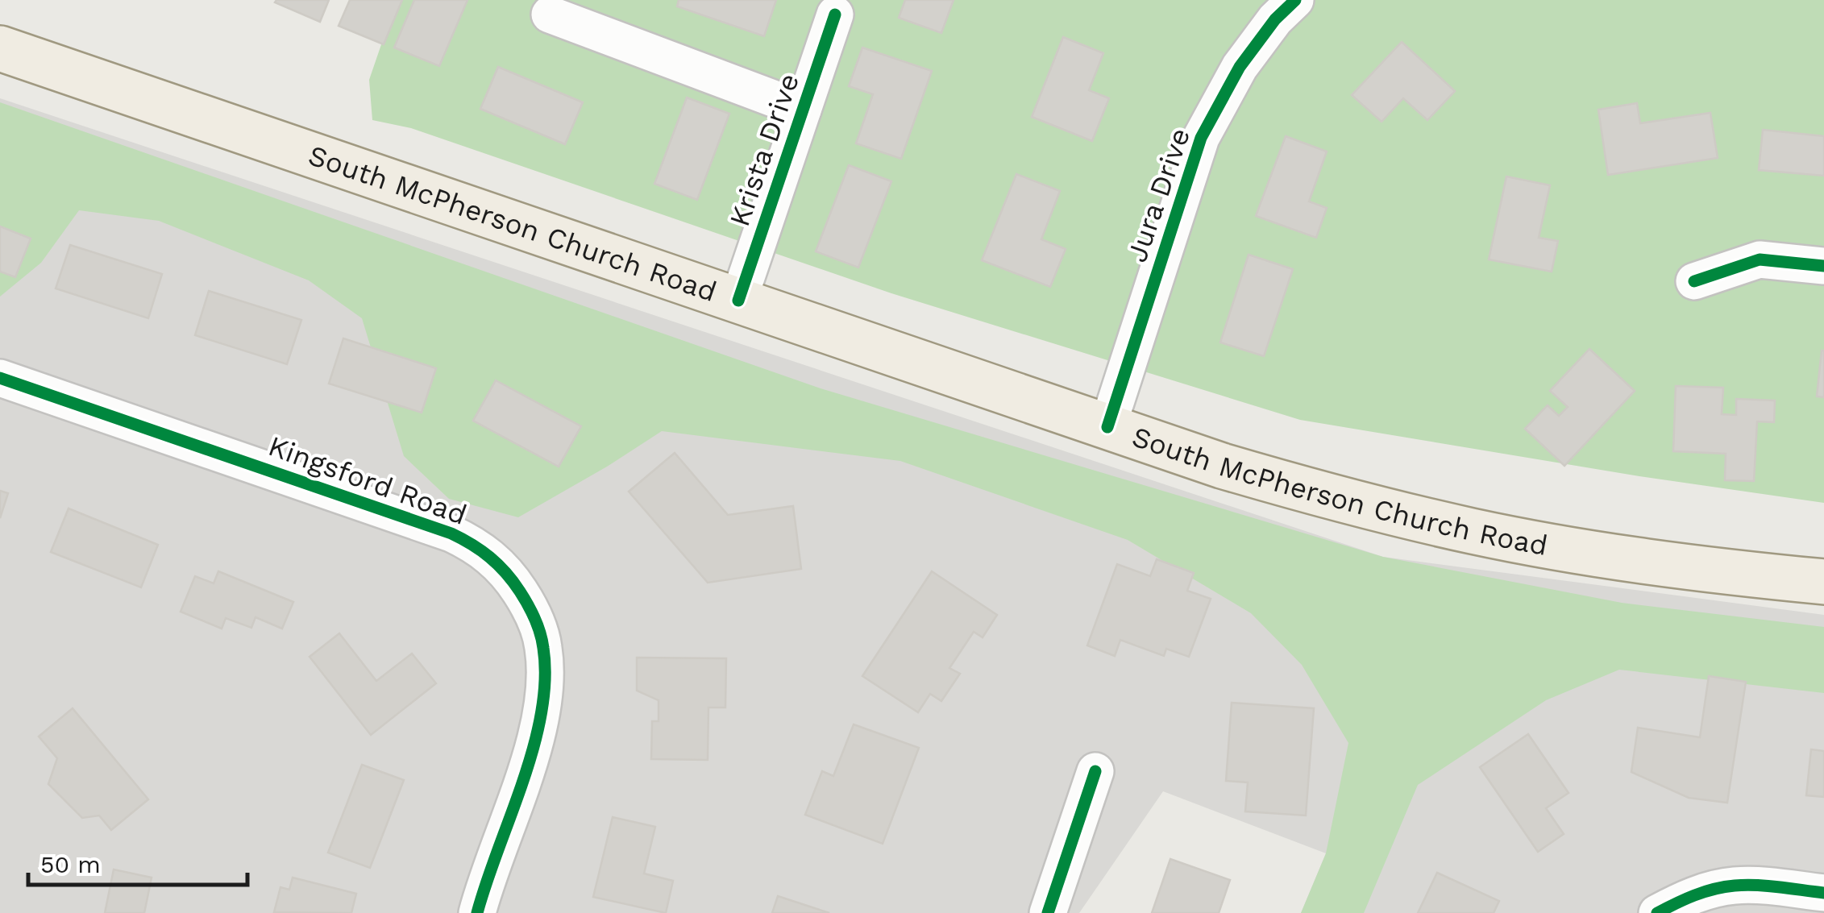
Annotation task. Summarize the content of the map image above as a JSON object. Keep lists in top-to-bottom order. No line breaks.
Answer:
{"streets":{"main road":["South McPherson Church Road"],"street":["Krista Drive","Jura Drive","Kingsford Road"]},"crossings":[["Krista Drive","South McPherson Church Road"],["Jura Drive","South McPherson Church Road"]],"scale_bar":"50 m"}
